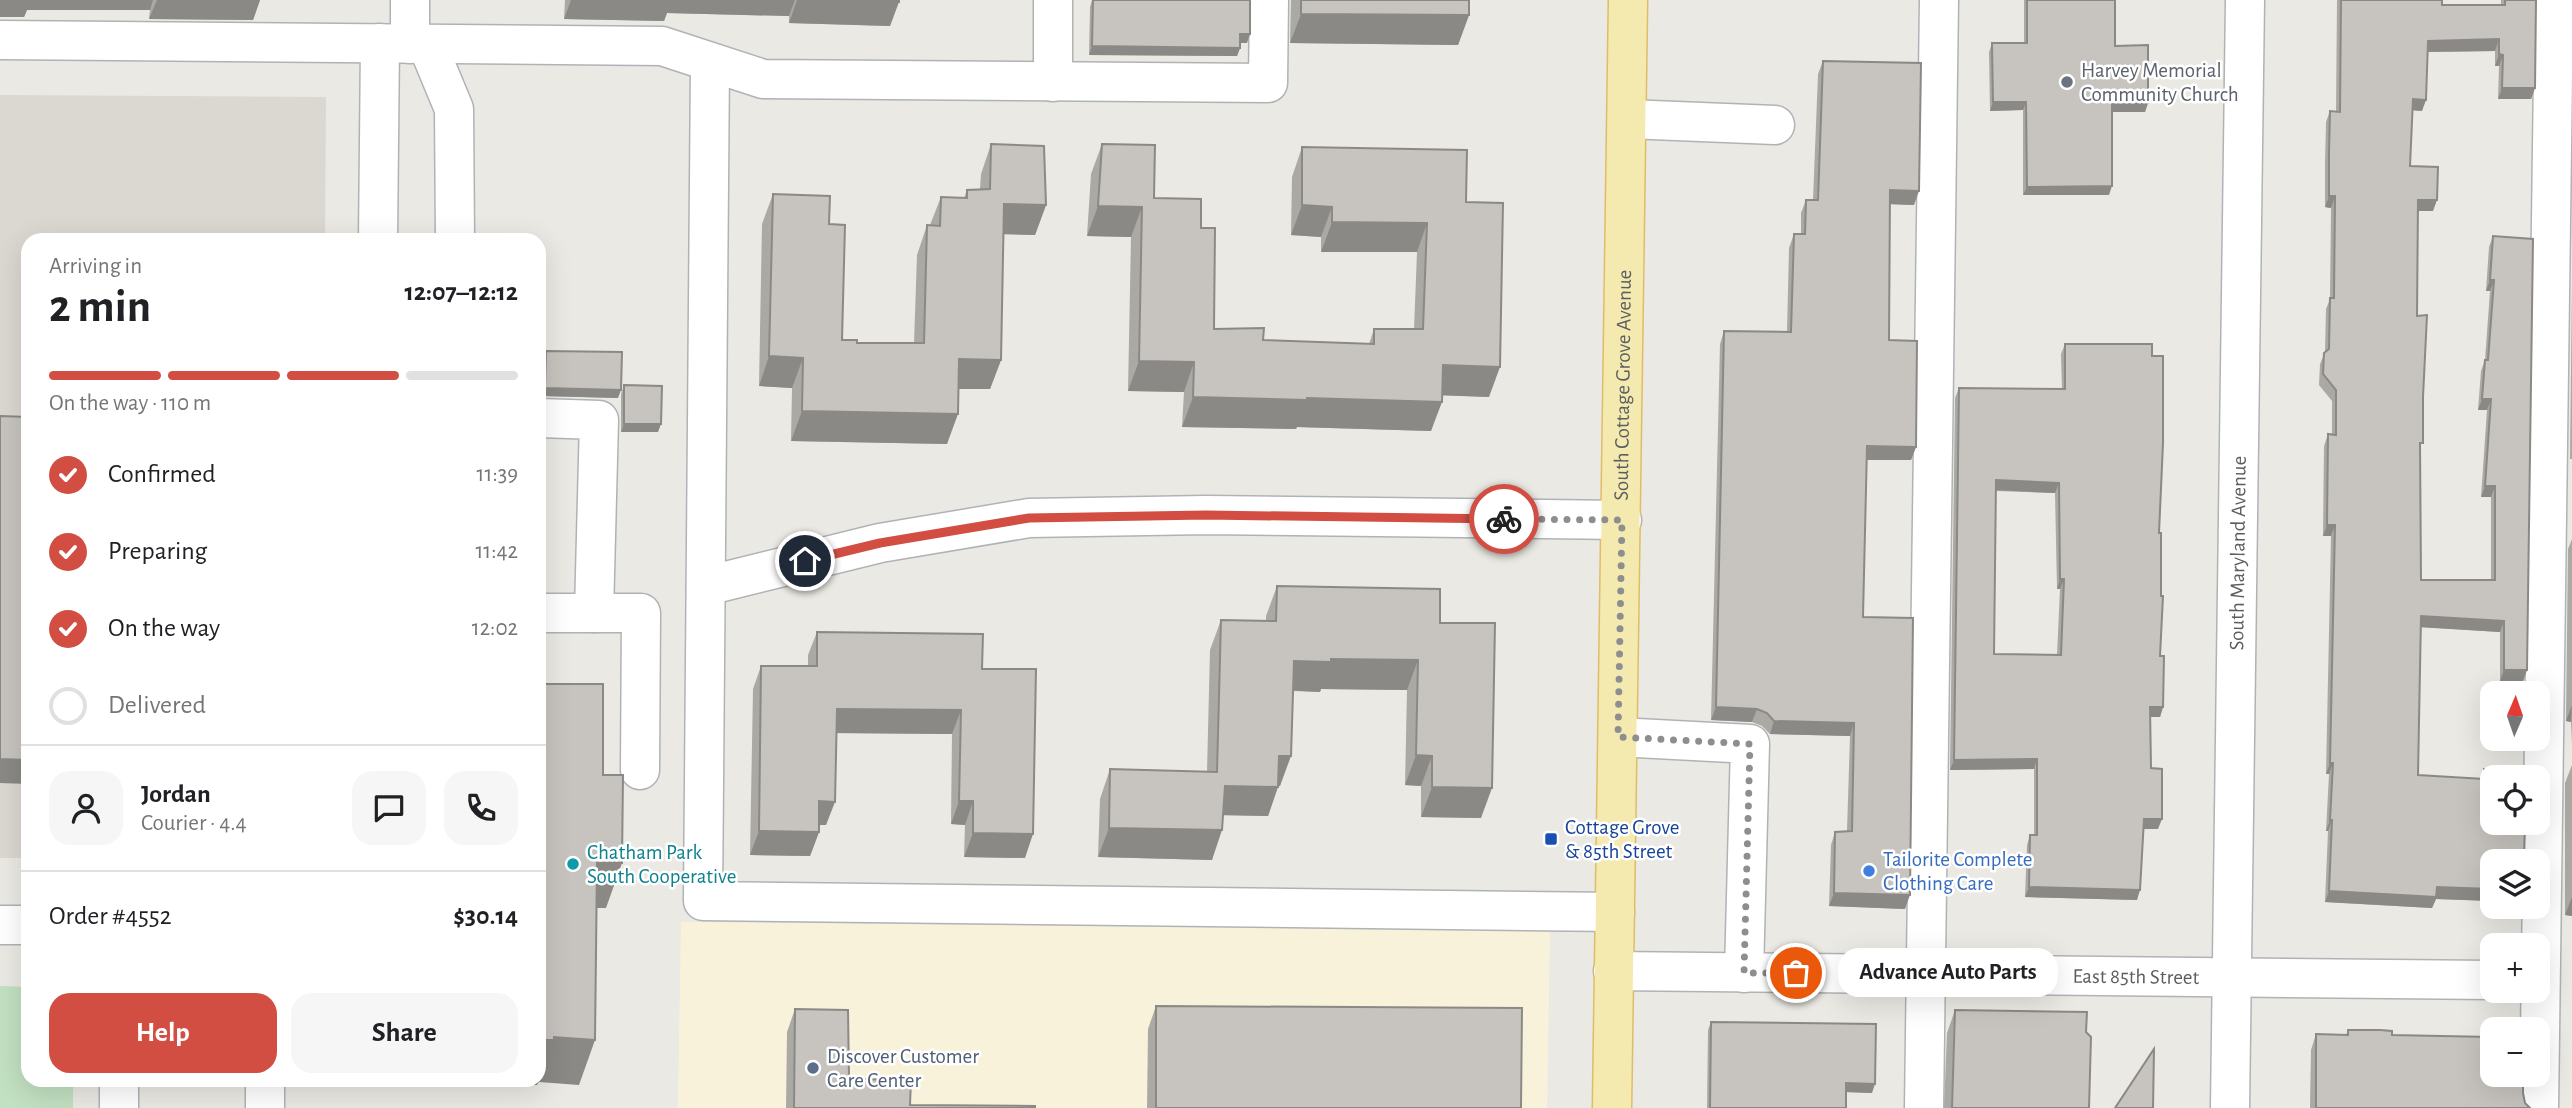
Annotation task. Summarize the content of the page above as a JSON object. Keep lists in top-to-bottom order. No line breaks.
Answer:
{"streets":{"main road":["South Cottage Grove Avenue"],"street":["South Maryland Avenue","East 85th Street"]},"crossings":[["South Cottage Grove Avenue","East 85th Street"],["South Maryland Avenue","East 85th Street"]],"places":{"other":["Harvey Memorial Community Church","Chatham Park South Cooperative","Tailorite Complete Clothing Care","Advance Auto Parts","Discover Customer Care Center"],"transit":["Cottage Grove & 85th Street"]},"north":"top","page":{"heading":["2 min","Arriving in","12:07–12:12"],"panel":["Jordan","Courier · 4.4","Order #4552","$30.14"],"bar":"On the way · 110 m","list":[["Confirmed","11:39"],["Preparing","11:42"],["On the way","12:02"],"Delivered"],"map_buttons":["+","−"],"bubble":"Advance Auto Parts","buttons":["Help","Share"]}}
